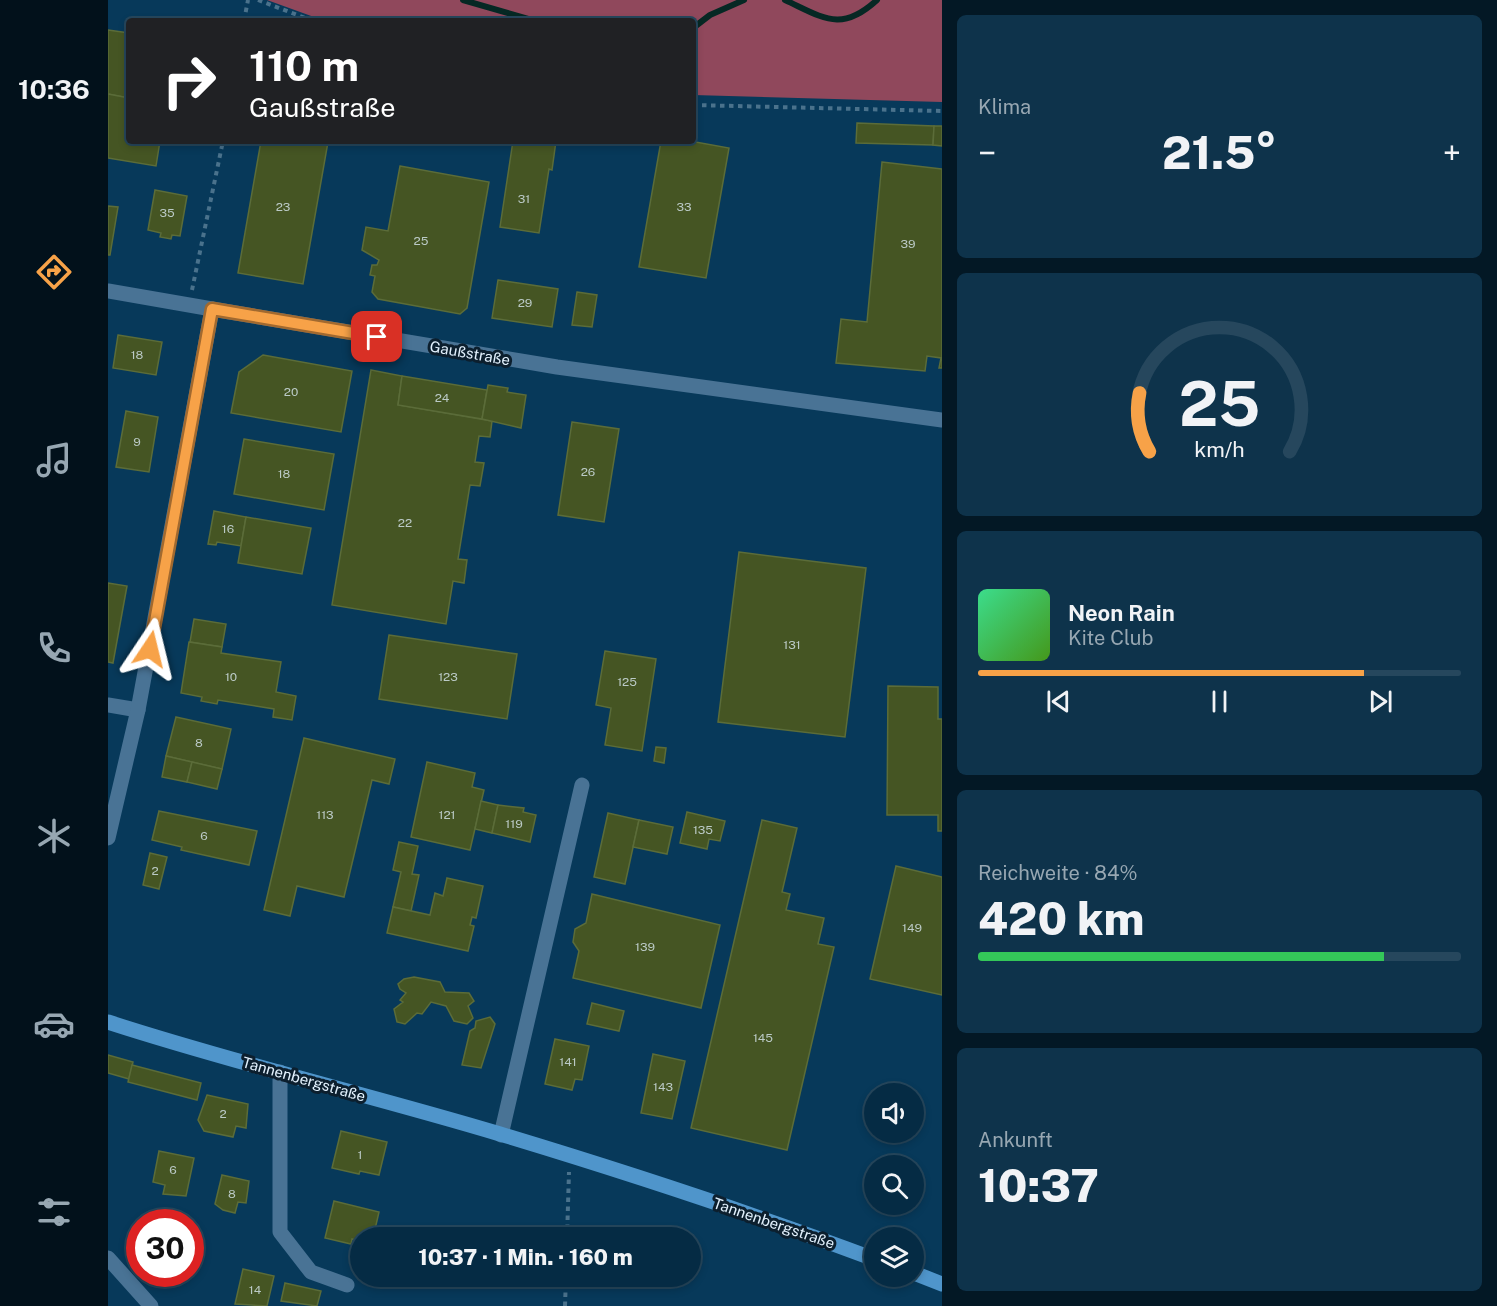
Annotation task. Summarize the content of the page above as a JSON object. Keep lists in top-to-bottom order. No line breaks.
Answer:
{"streets":{"street":["Gaußstraße","Tannenbergstraße"]},"house_numbers":["31","23","33","35","25","39","29","18","20","24","9","26","18","22","16","131","10","123","125","8","113","121","119","135","6","2","149","139","145","141","143","2","1","6","8","14"],"page":{"tabs":"10:36","tile":["Klima",["Reichweite · 84%","420 km"],["Ankunft","10:37"]],"turn":["110 m","Gaußstraße"],"heat":["−","21.5°","+"],"song":["Neon Rain","Kite Club"],"limit":"30","trip":"10:37 · 1 Min. · 160 m","gauge":["25","km/h"]}}
